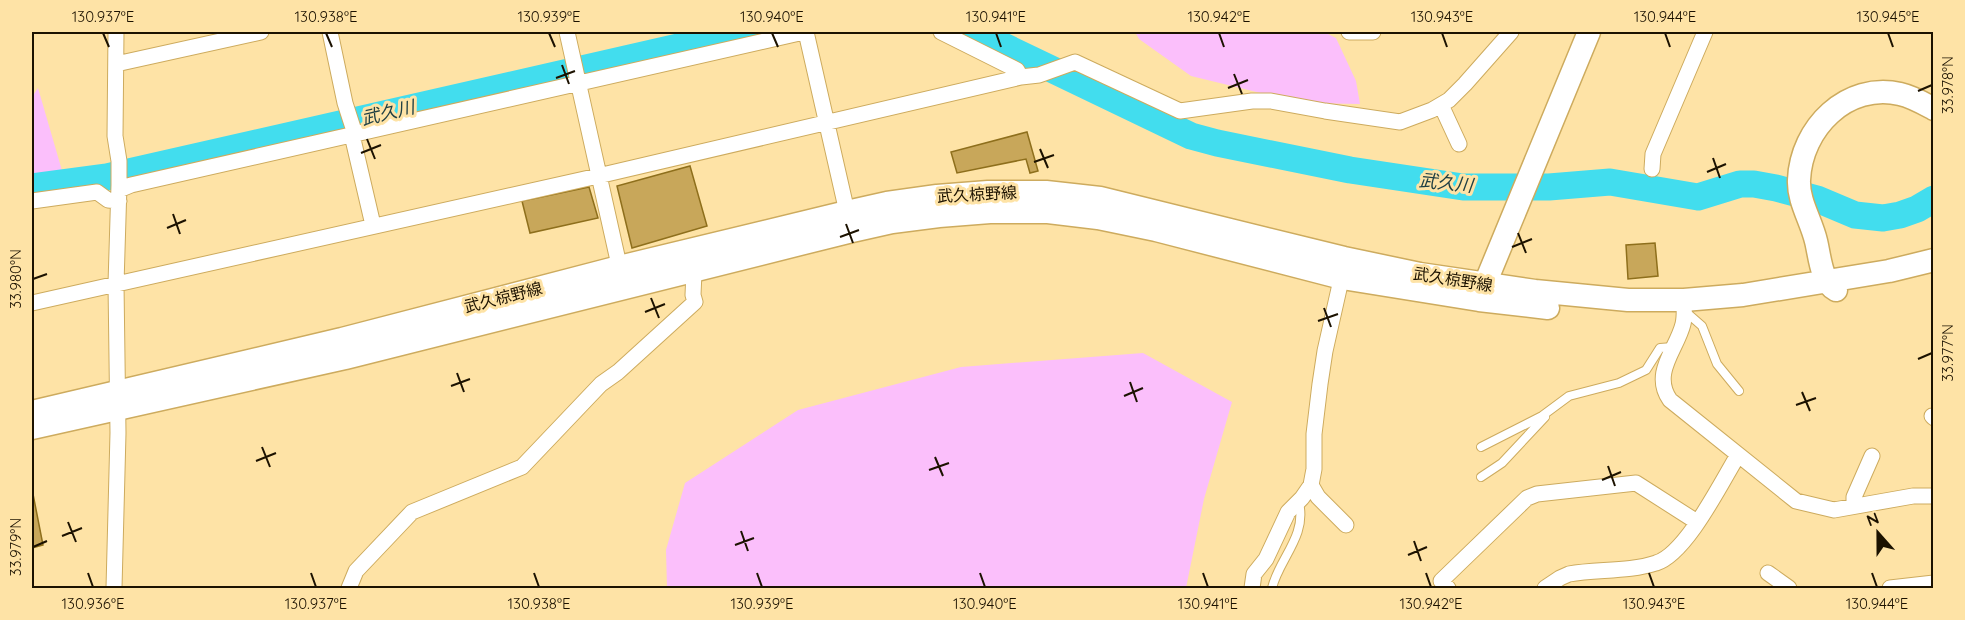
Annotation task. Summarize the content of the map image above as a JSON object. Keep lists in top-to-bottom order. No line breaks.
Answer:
{"streets":{"main road":["武久椋野線"]},"water":["武久川"],"north":"top","coordinates":["130.937°E","130.938°E","130.939°E","130.940°E","130.941°E","130.942°E","130.943°E","130.944°E","130.945°E","33.978°N","33.980°N","33.977°N","33.979°N","130.936°E"]}
